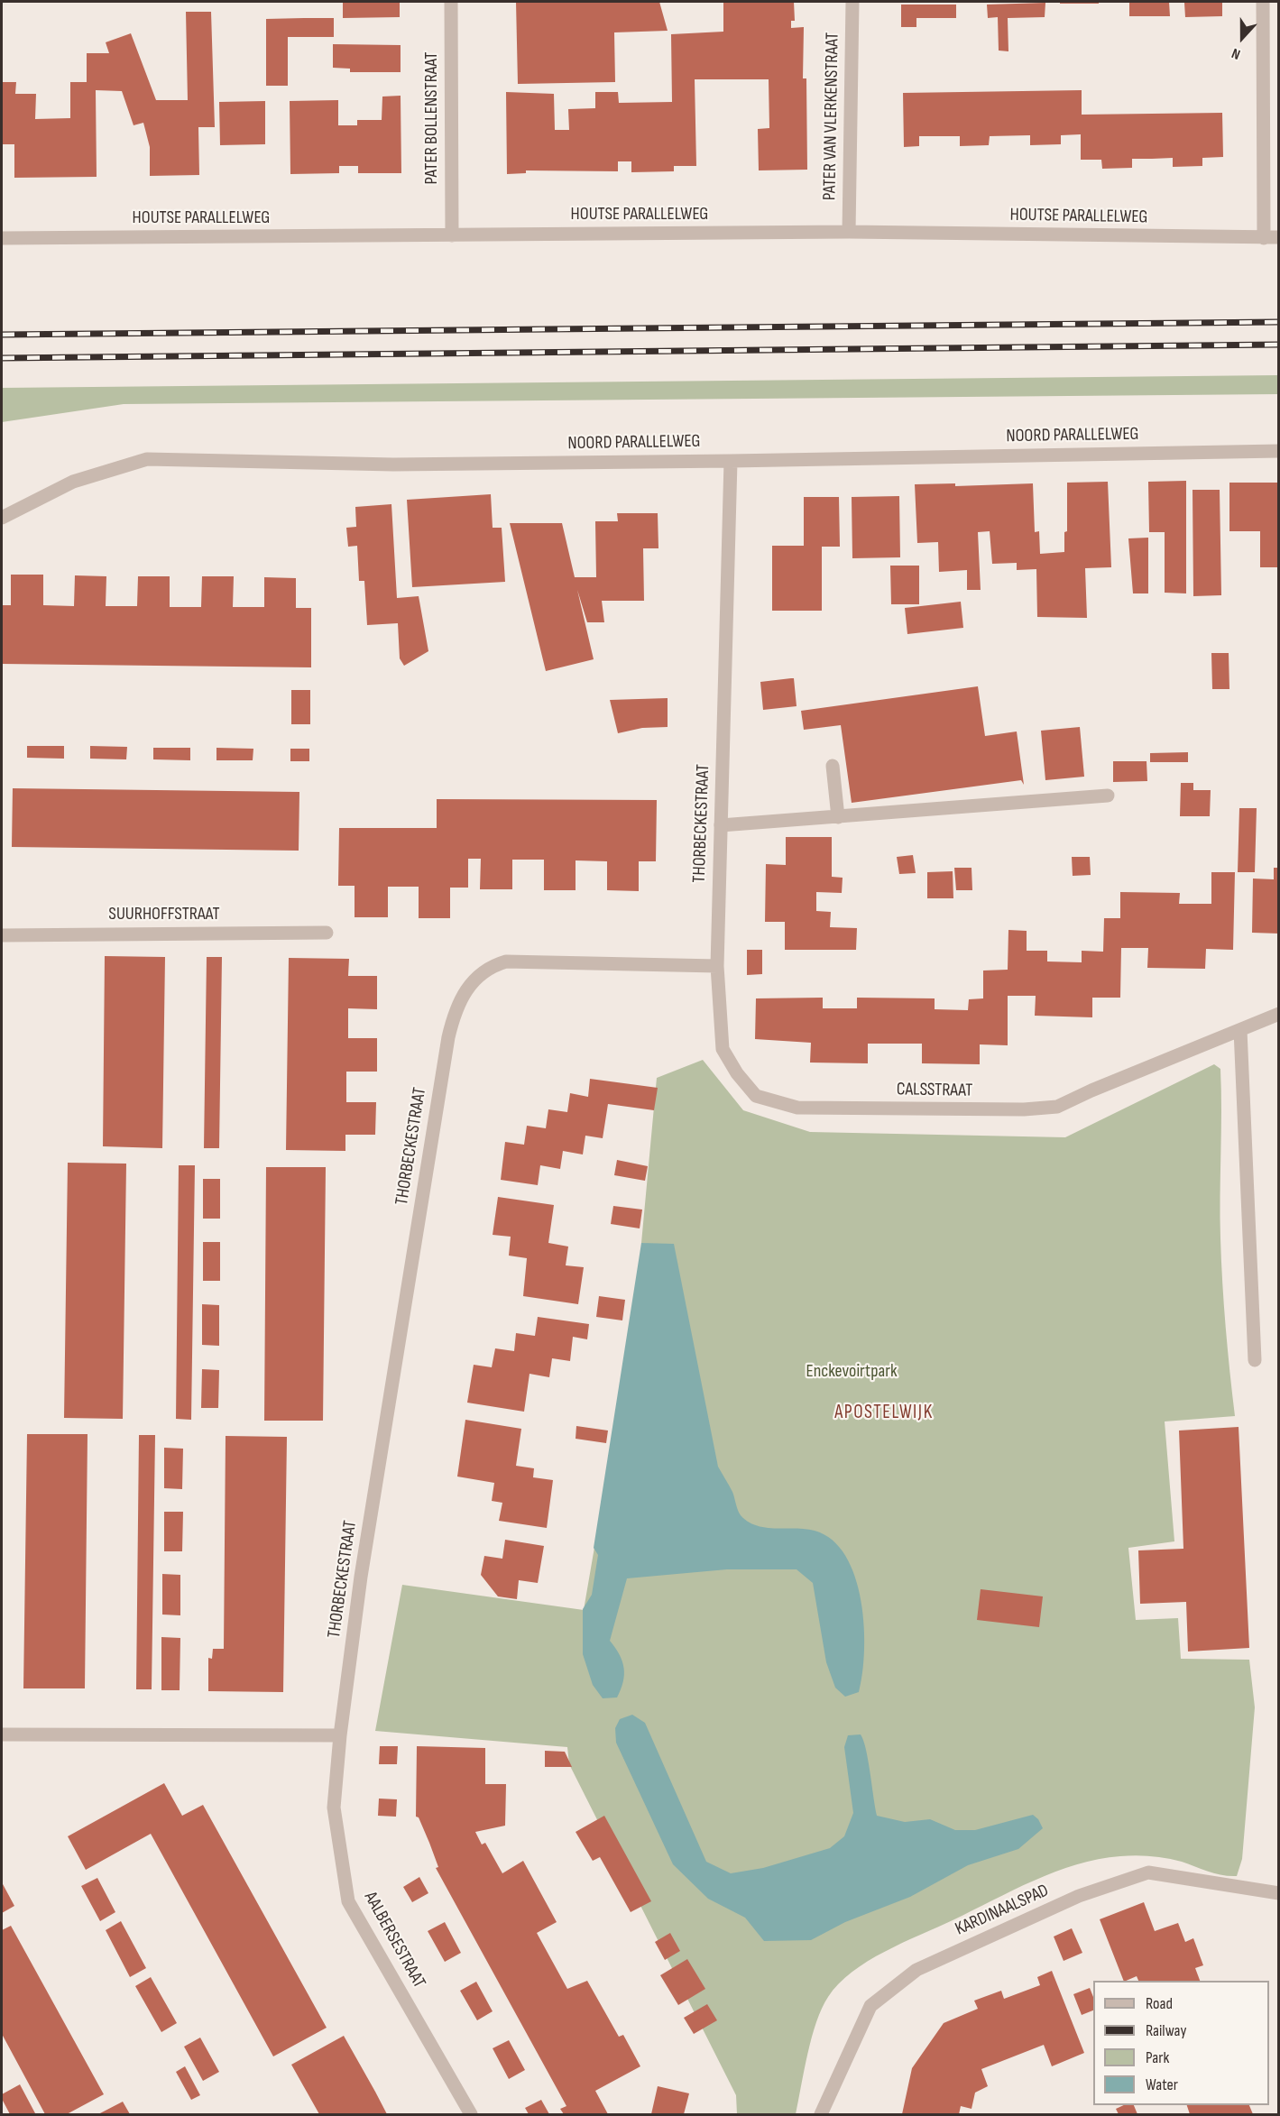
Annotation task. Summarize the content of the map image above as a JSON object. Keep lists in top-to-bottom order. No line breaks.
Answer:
{"streets":{"street":["PATER VAN VLERKENSTRAAT","PATER BOLLENSTRAAT","HOUTSE PARALLELWEG","NOORD PARALLELWEG","THORBECKESTRAAT","SUURHOFFSTRAAT","CALSSTRAAT","KARDINAALSPAD","AALBERSESTRAAT"]},"crossings":[["PATER VAN VLERKENSTRAAT","HOUTSE PARALLELWEG"],["PATER BOLLENSTRAAT","HOUTSE PARALLELWEG"],["NOORD PARALLELWEG","THORBECKESTRAAT"],["THORBECKESTRAAT","CALSSTRAAT"],["THORBECKESTRAAT","AALBERSESTRAAT"]],"districts":["APOSTELWIJK"],"parks":["Enckevoirtpark"],"legend":["Road","Railway","Park","Water"],"north":"bottom"}
